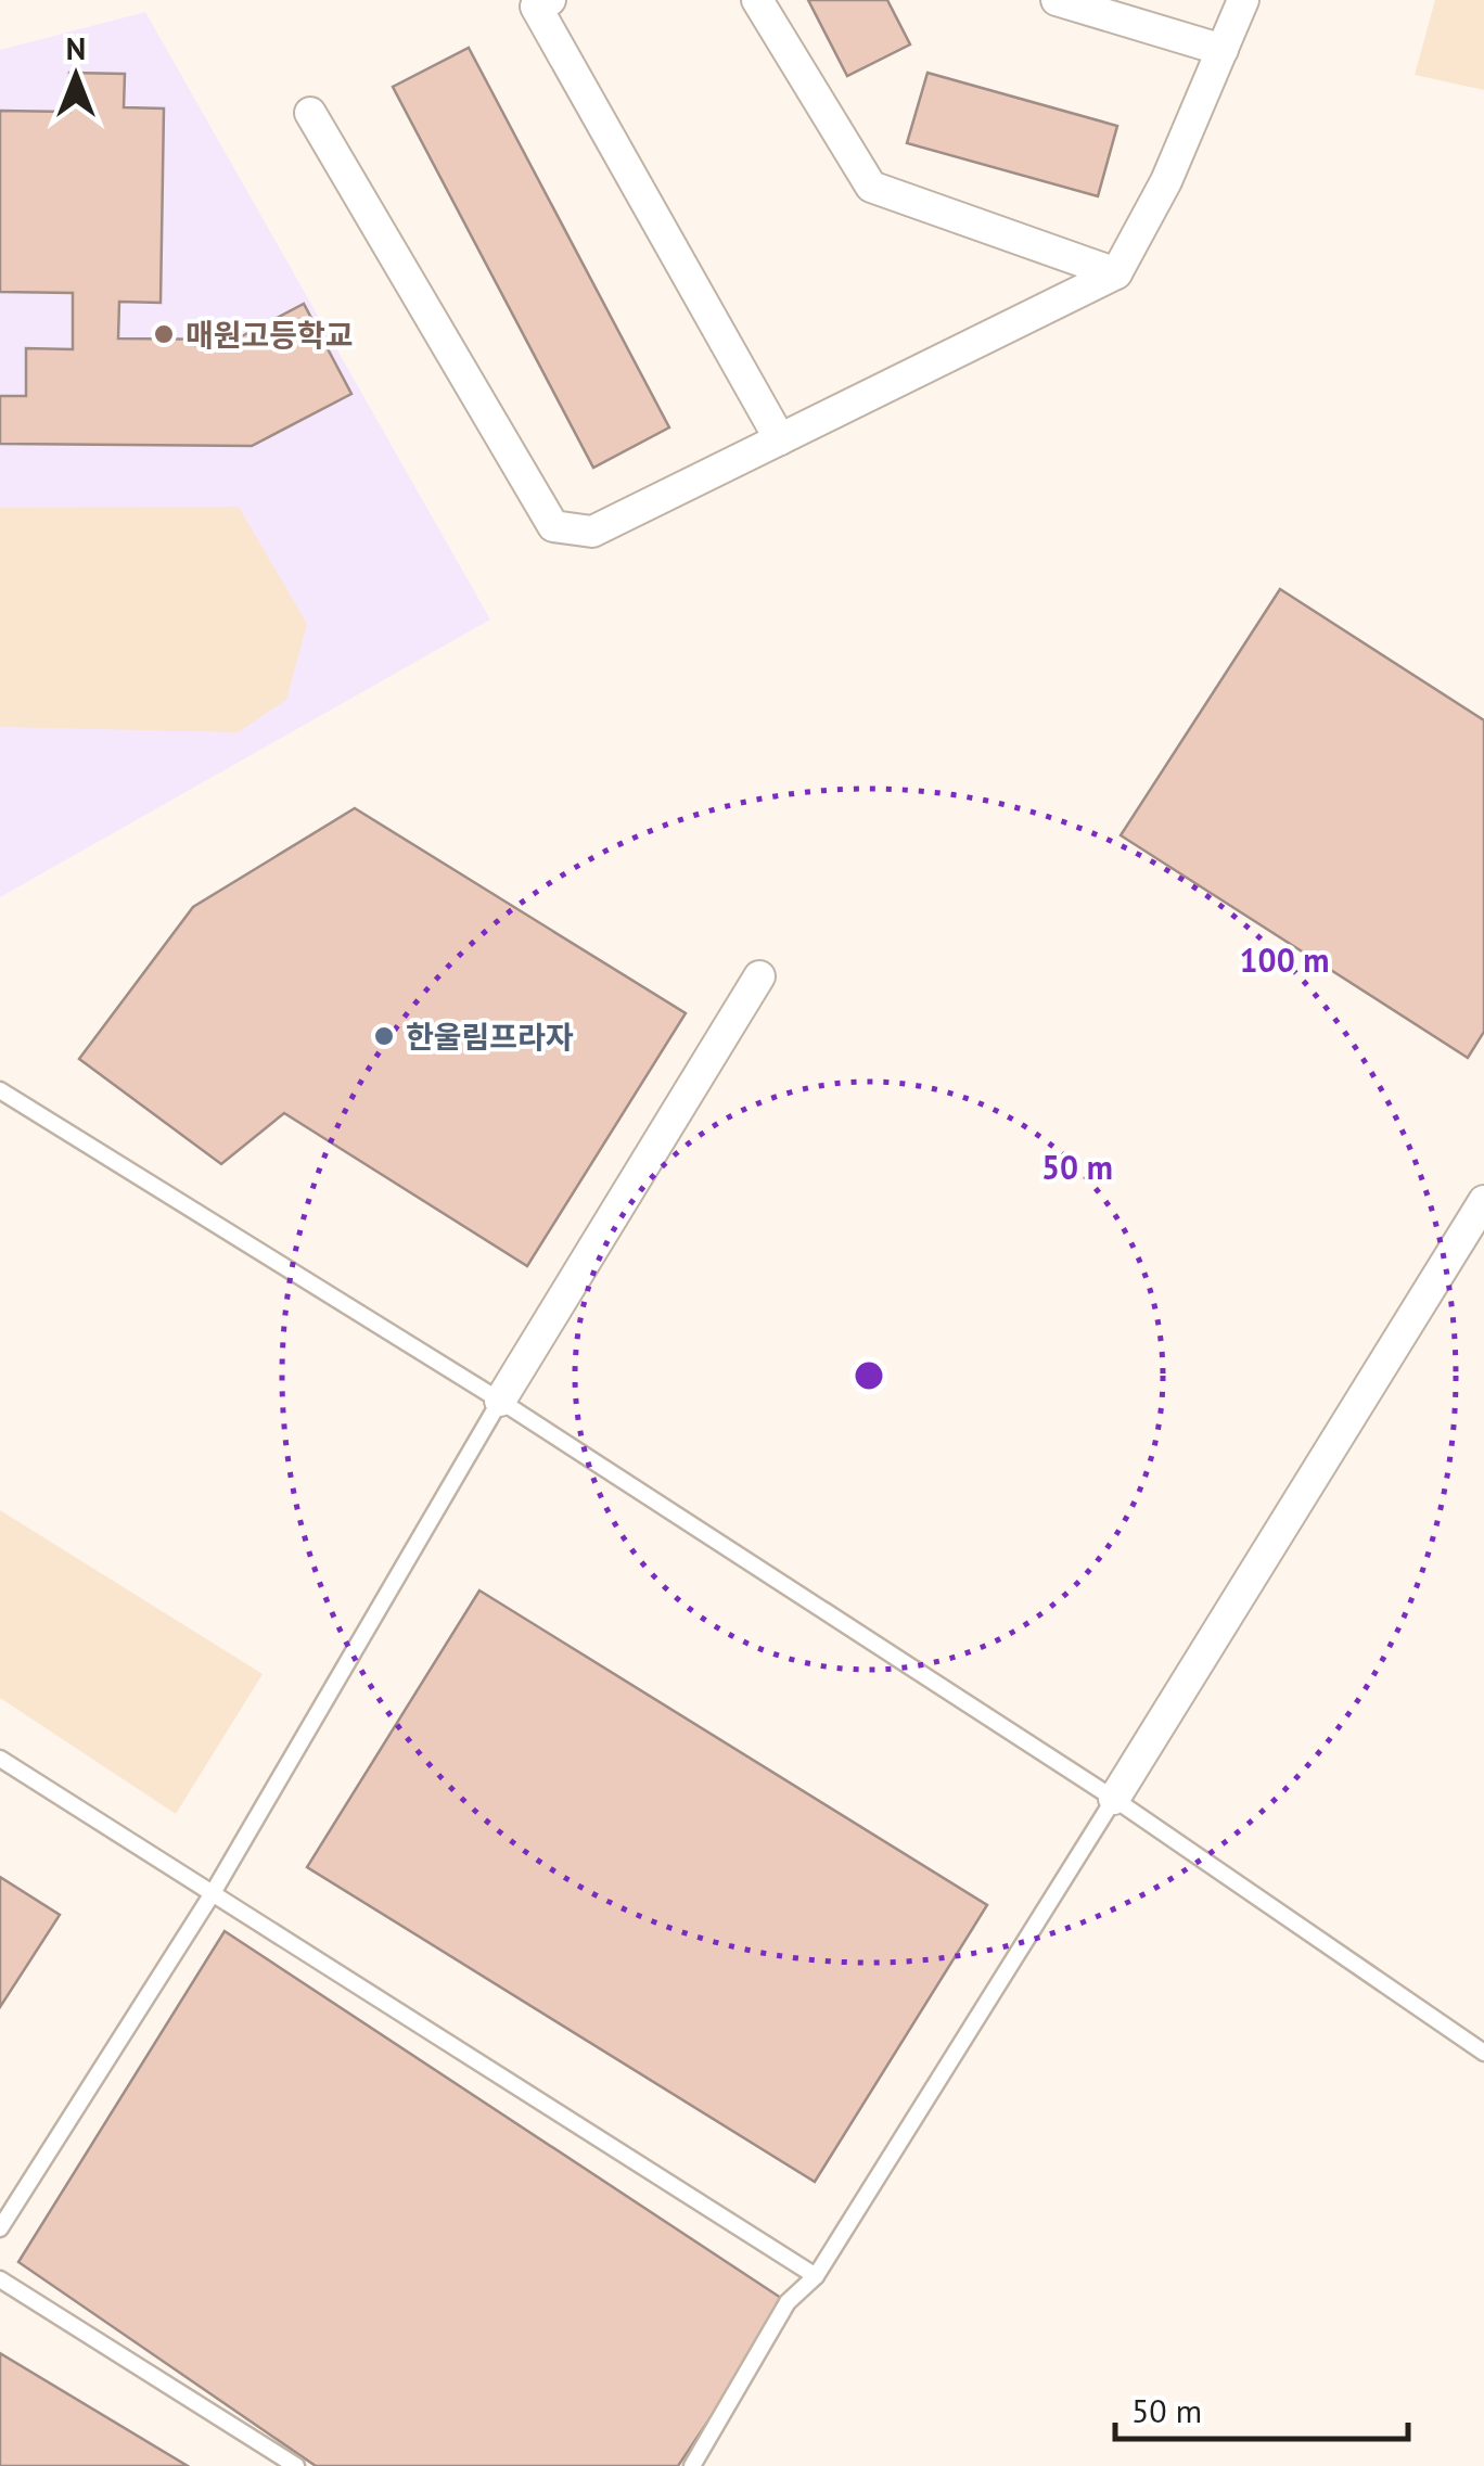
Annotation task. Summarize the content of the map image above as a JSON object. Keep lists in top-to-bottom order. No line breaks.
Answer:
{"places":["매원고등학교","한울림프라자"],"scale_bar":"50 m","north":"top","rings":["100 m","50 m"]}
